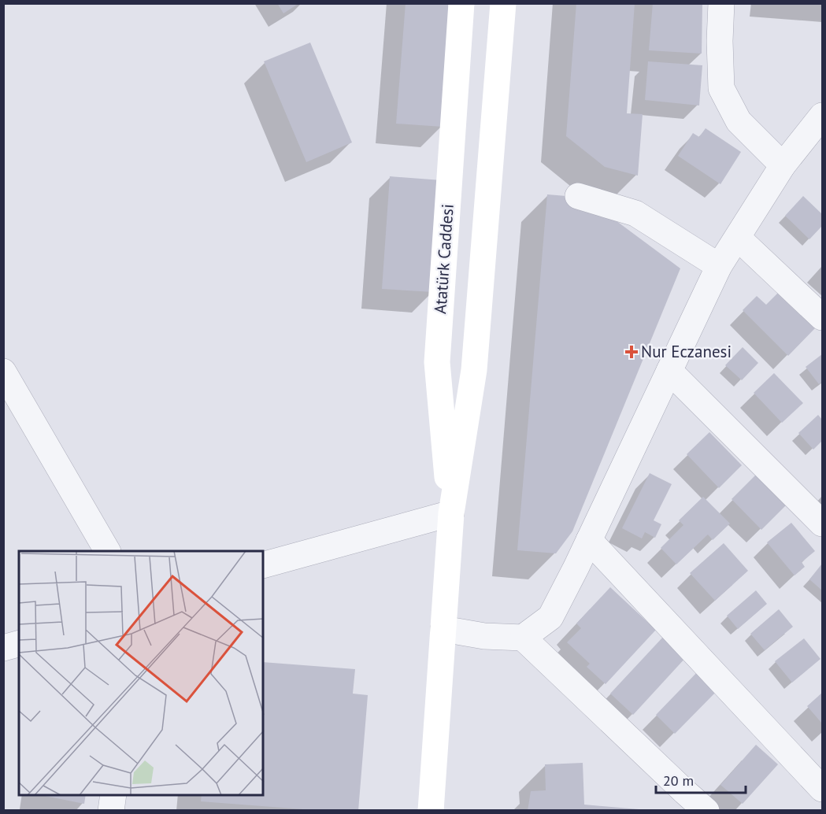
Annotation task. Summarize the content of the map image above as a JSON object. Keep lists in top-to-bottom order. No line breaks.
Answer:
{"streets":{"main road":["Atatürk Caddesi"]},"places":{"health":["Nur Eczanesi"]},"scale_bar":"20 m"}
